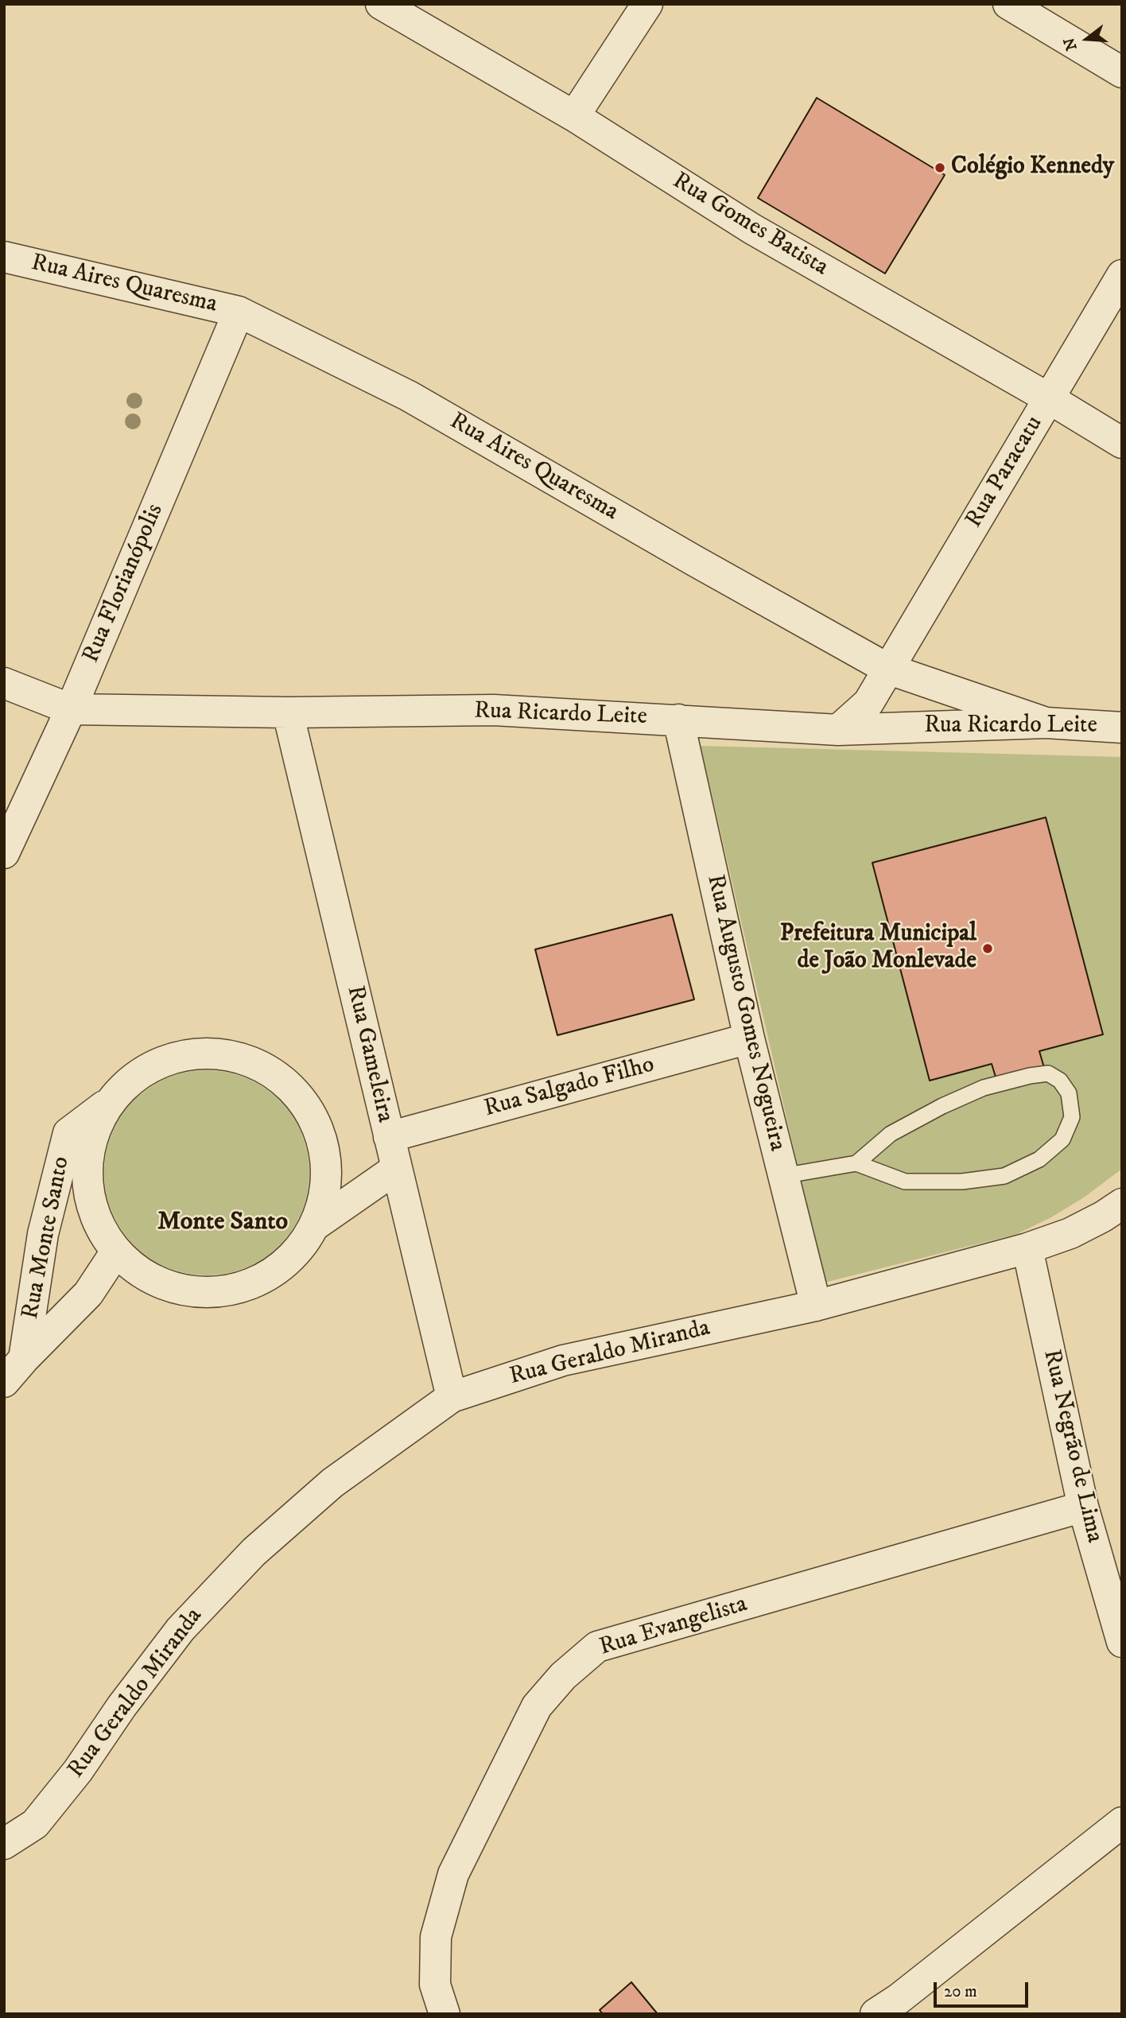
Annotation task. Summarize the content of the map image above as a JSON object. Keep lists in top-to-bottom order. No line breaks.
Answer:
{"streets":{"street":["Rua Gomes Batista","Rua Aires Quaresma","Rua Paracatu","Rua Florianópolis","Rua Ricardo Leite","Rua Augusto Gomes Nogueira","Rua Gameleira","Rua Salgado Filho","Rua Monte Santo","Rua Geraldo Miranda","Rua Negrão de Lima","Rua Evangelista"]},"crossings":[["Rua Gomes Batista","Rua Paracatu"],["Rua Aires Quaresma","Rua Paracatu"],["Rua Aires Quaresma","Rua Florianópolis"],["Rua Aires Quaresma","Rua Ricardo Leite"],["Rua Paracatu","Rua Ricardo Leite"],["Rua Florianópolis","Rua Ricardo Leite"],["Rua Ricardo Leite","Rua Augusto Gomes Nogueira"],["Rua Ricardo Leite","Rua Gameleira"],["Rua Augusto Gomes Nogueira","Rua Salgado Filho"],["Rua Augusto Gomes Nogueira","Rua Geraldo Miranda"],["Rua Gameleira","Rua Salgado Filho"],["Rua Gameleira","Rua Geraldo Miranda"],["Rua Geraldo Miranda","Rua Negrão de Lima"],["Rua Negrão de Lima","Rua Evangelista"]],"districts":["Monte Santo"],"places":["Colégio Kennedy","Prefeitura Municipal de João Monlevade"],"scale_bar":"20 m","north":"left"}
